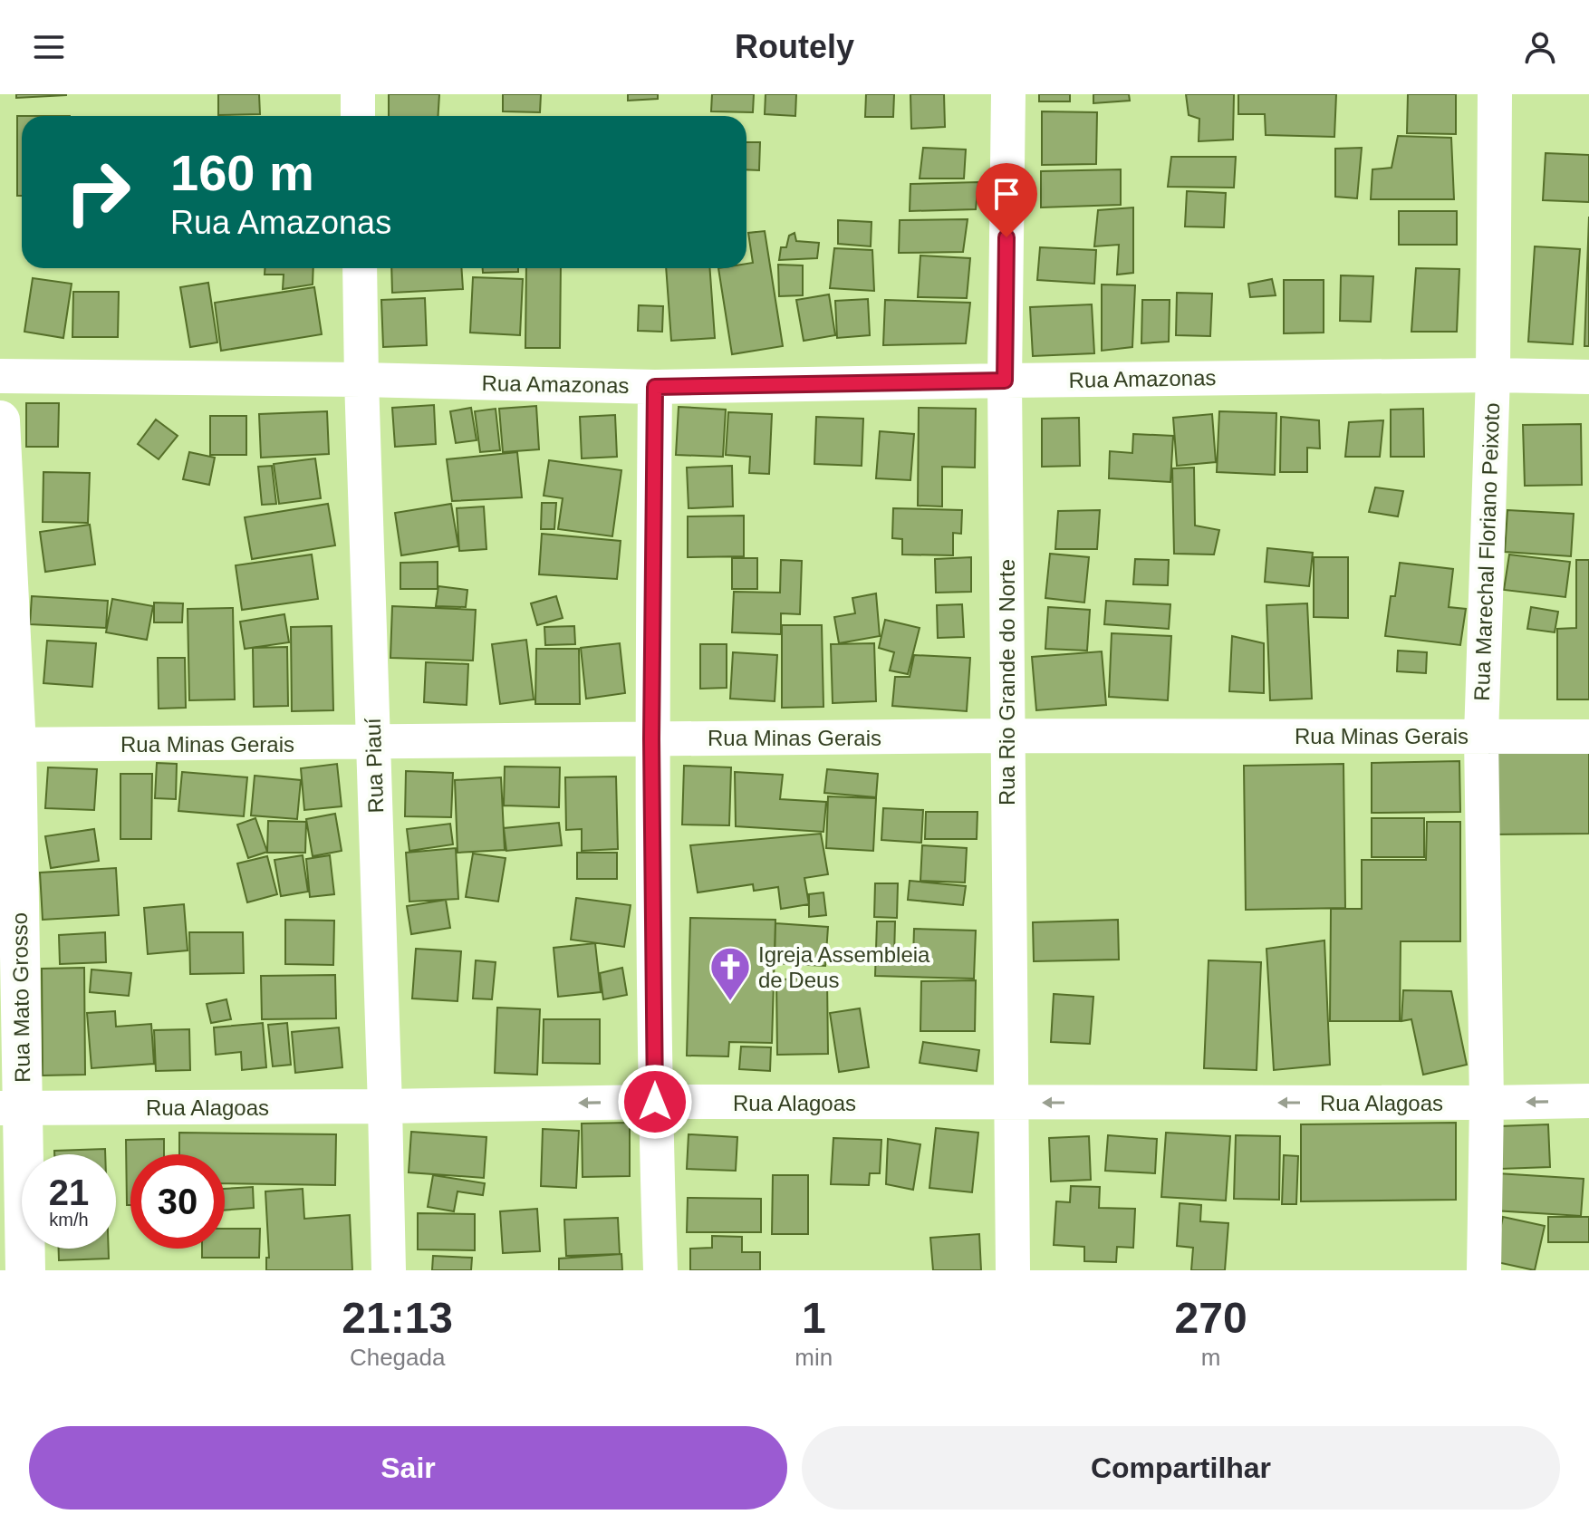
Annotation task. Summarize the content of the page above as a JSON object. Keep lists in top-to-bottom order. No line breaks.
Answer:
{"streets":{"street":["Rua Amazonas","Rua Marechal Floriano Peixoto","Rua Rio Grande do Norte","Rua Minas Gerais","Rua Piauí","Rua Mato Grosso","Rua Alagoas"]},"crossings":[["Rua Amazonas","Rua Marechal Floriano Peixoto"],["Rua Amazonas","Rua Rio Grande do Norte"],["Rua Amazonas","Rua Piauí"],["Rua Marechal Floriano Peixoto","Rua Minas Gerais"],["Rua Marechal Floriano Peixoto","Rua Alagoas"],["Rua Rio Grande do Norte","Rua Minas Gerais"],["Rua Rio Grande do Norte","Rua Alagoas"],["Rua Minas Gerais","Rua Piauí"],["Rua Minas Gerais","Rua Mato Grosso"],["Rua Piauí","Rua Alagoas"],["Rua Mato Grosso","Rua Alagoas"]],"one_way":["Rua Alagoas"],"places":{"church":["Igreja Assembleia de Deus"]},"page":{"header":"Routely","turn":["160 m","Rua Amazonas"],"speed":"21 km/h","limit":"30","eta":["21:13","Chegada","1","min","270","m"],"buttons":["Sair","Compartilhar"]}}
